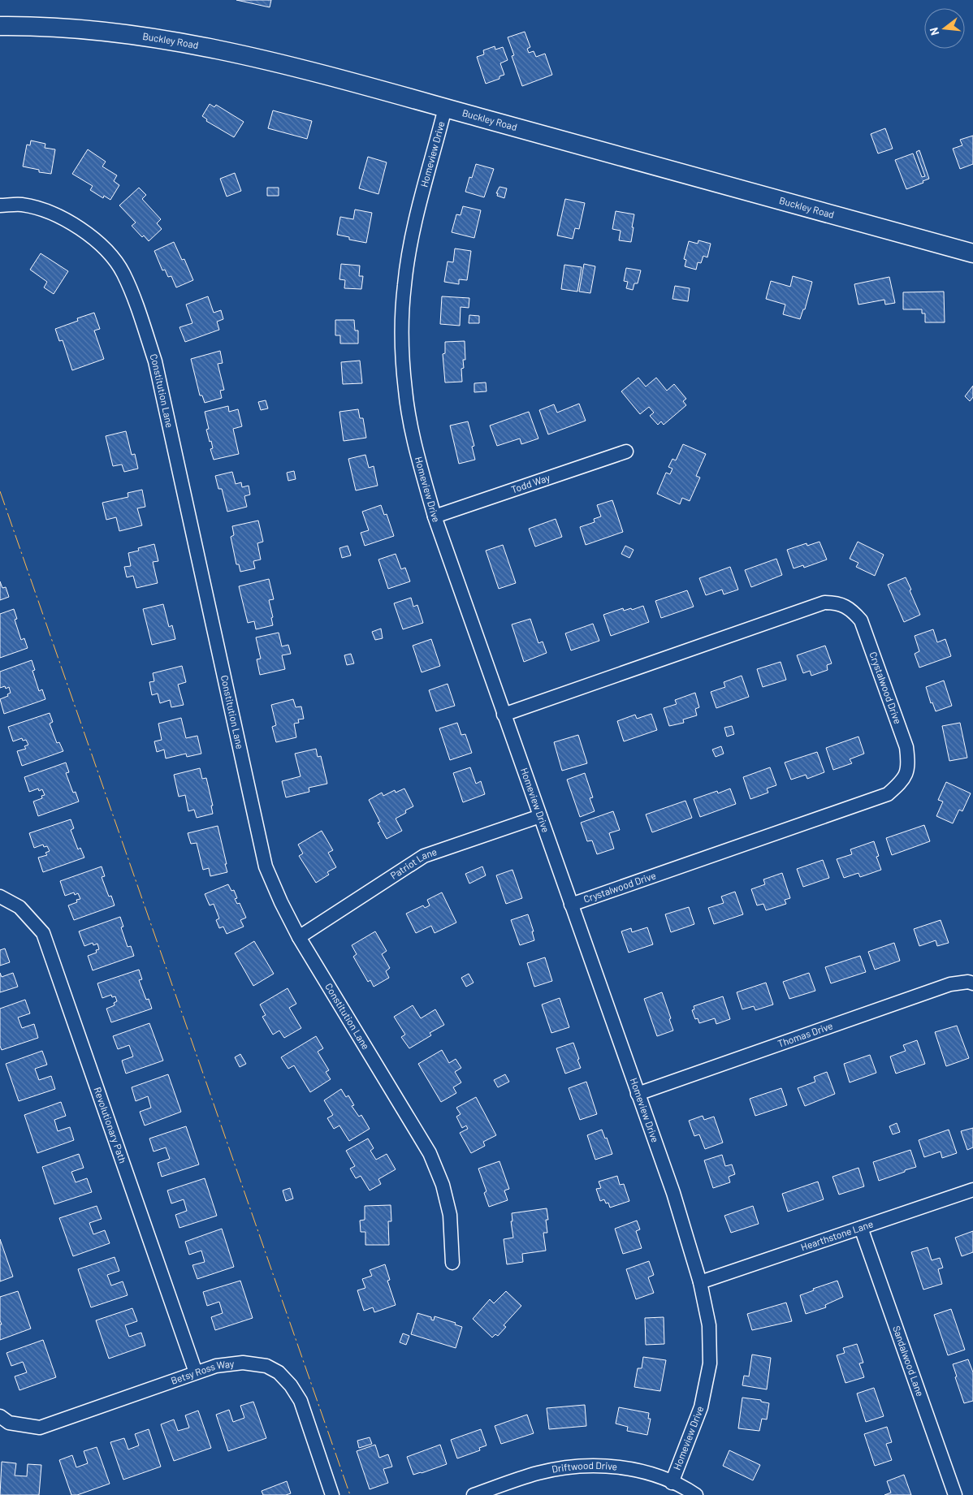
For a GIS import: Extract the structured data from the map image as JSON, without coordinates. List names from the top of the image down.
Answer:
{
  "streets": {
    "street": [
      "Buckley Road",
      "Homeview Drive",
      "Constitution Lane",
      "Todd Way",
      "Crystalwood Drive",
      "Patriot Lane",
      "Thomas Drive",
      "Revolutionary Path",
      "Hearthstone Lane",
      "Sandalwood Lane",
      "Betsy Ross Way",
      "Driftwood Drive"
    ]
  },
  "crossings": [
    ["Buckley Road", "Homeview Drive"],
    ["Homeview Drive", "Todd Way"],
    ["Homeview Drive", "Crystalwood Drive"],
    ["Homeview Drive", "Patriot Lane"],
    ["Homeview Drive", "Thomas Drive"],
    ["Homeview Drive", "Hearthstone Lane"],
    ["Homeview Drive", "Driftwood Drive"],
    ["Constitution Lane", "Patriot Lane"],
    ["Revolutionary Path", "Betsy Ross Way"],
    ["Hearthstone Lane", "Sandalwood Lane"]
  ],
  "north": "left"
}
